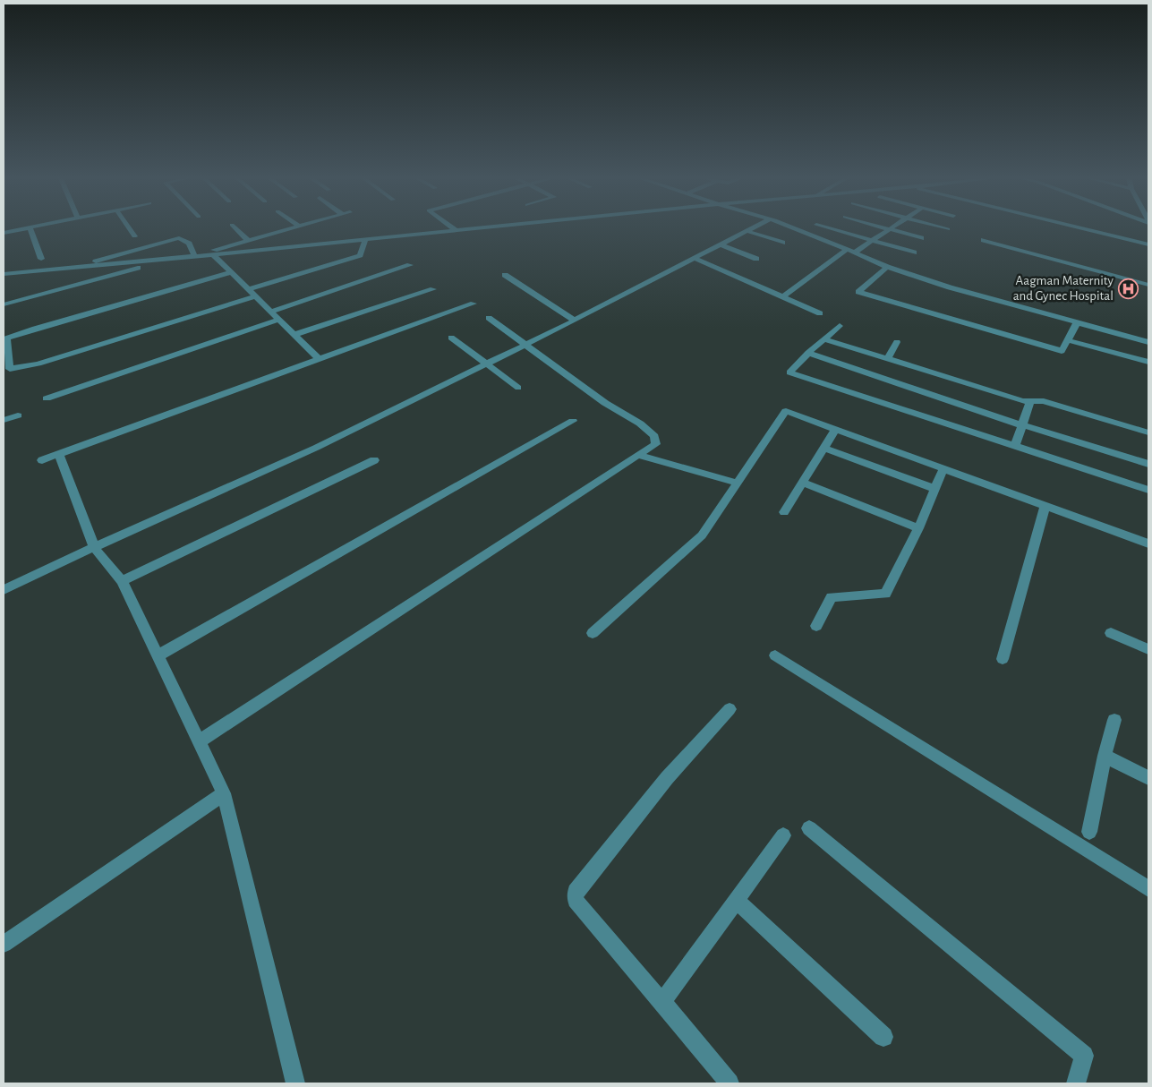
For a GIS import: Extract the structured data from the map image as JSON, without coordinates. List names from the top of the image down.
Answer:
{
  "places": {
    "hospital": ["Aagman Maternity and Gynec Hospital"]
  }
}
